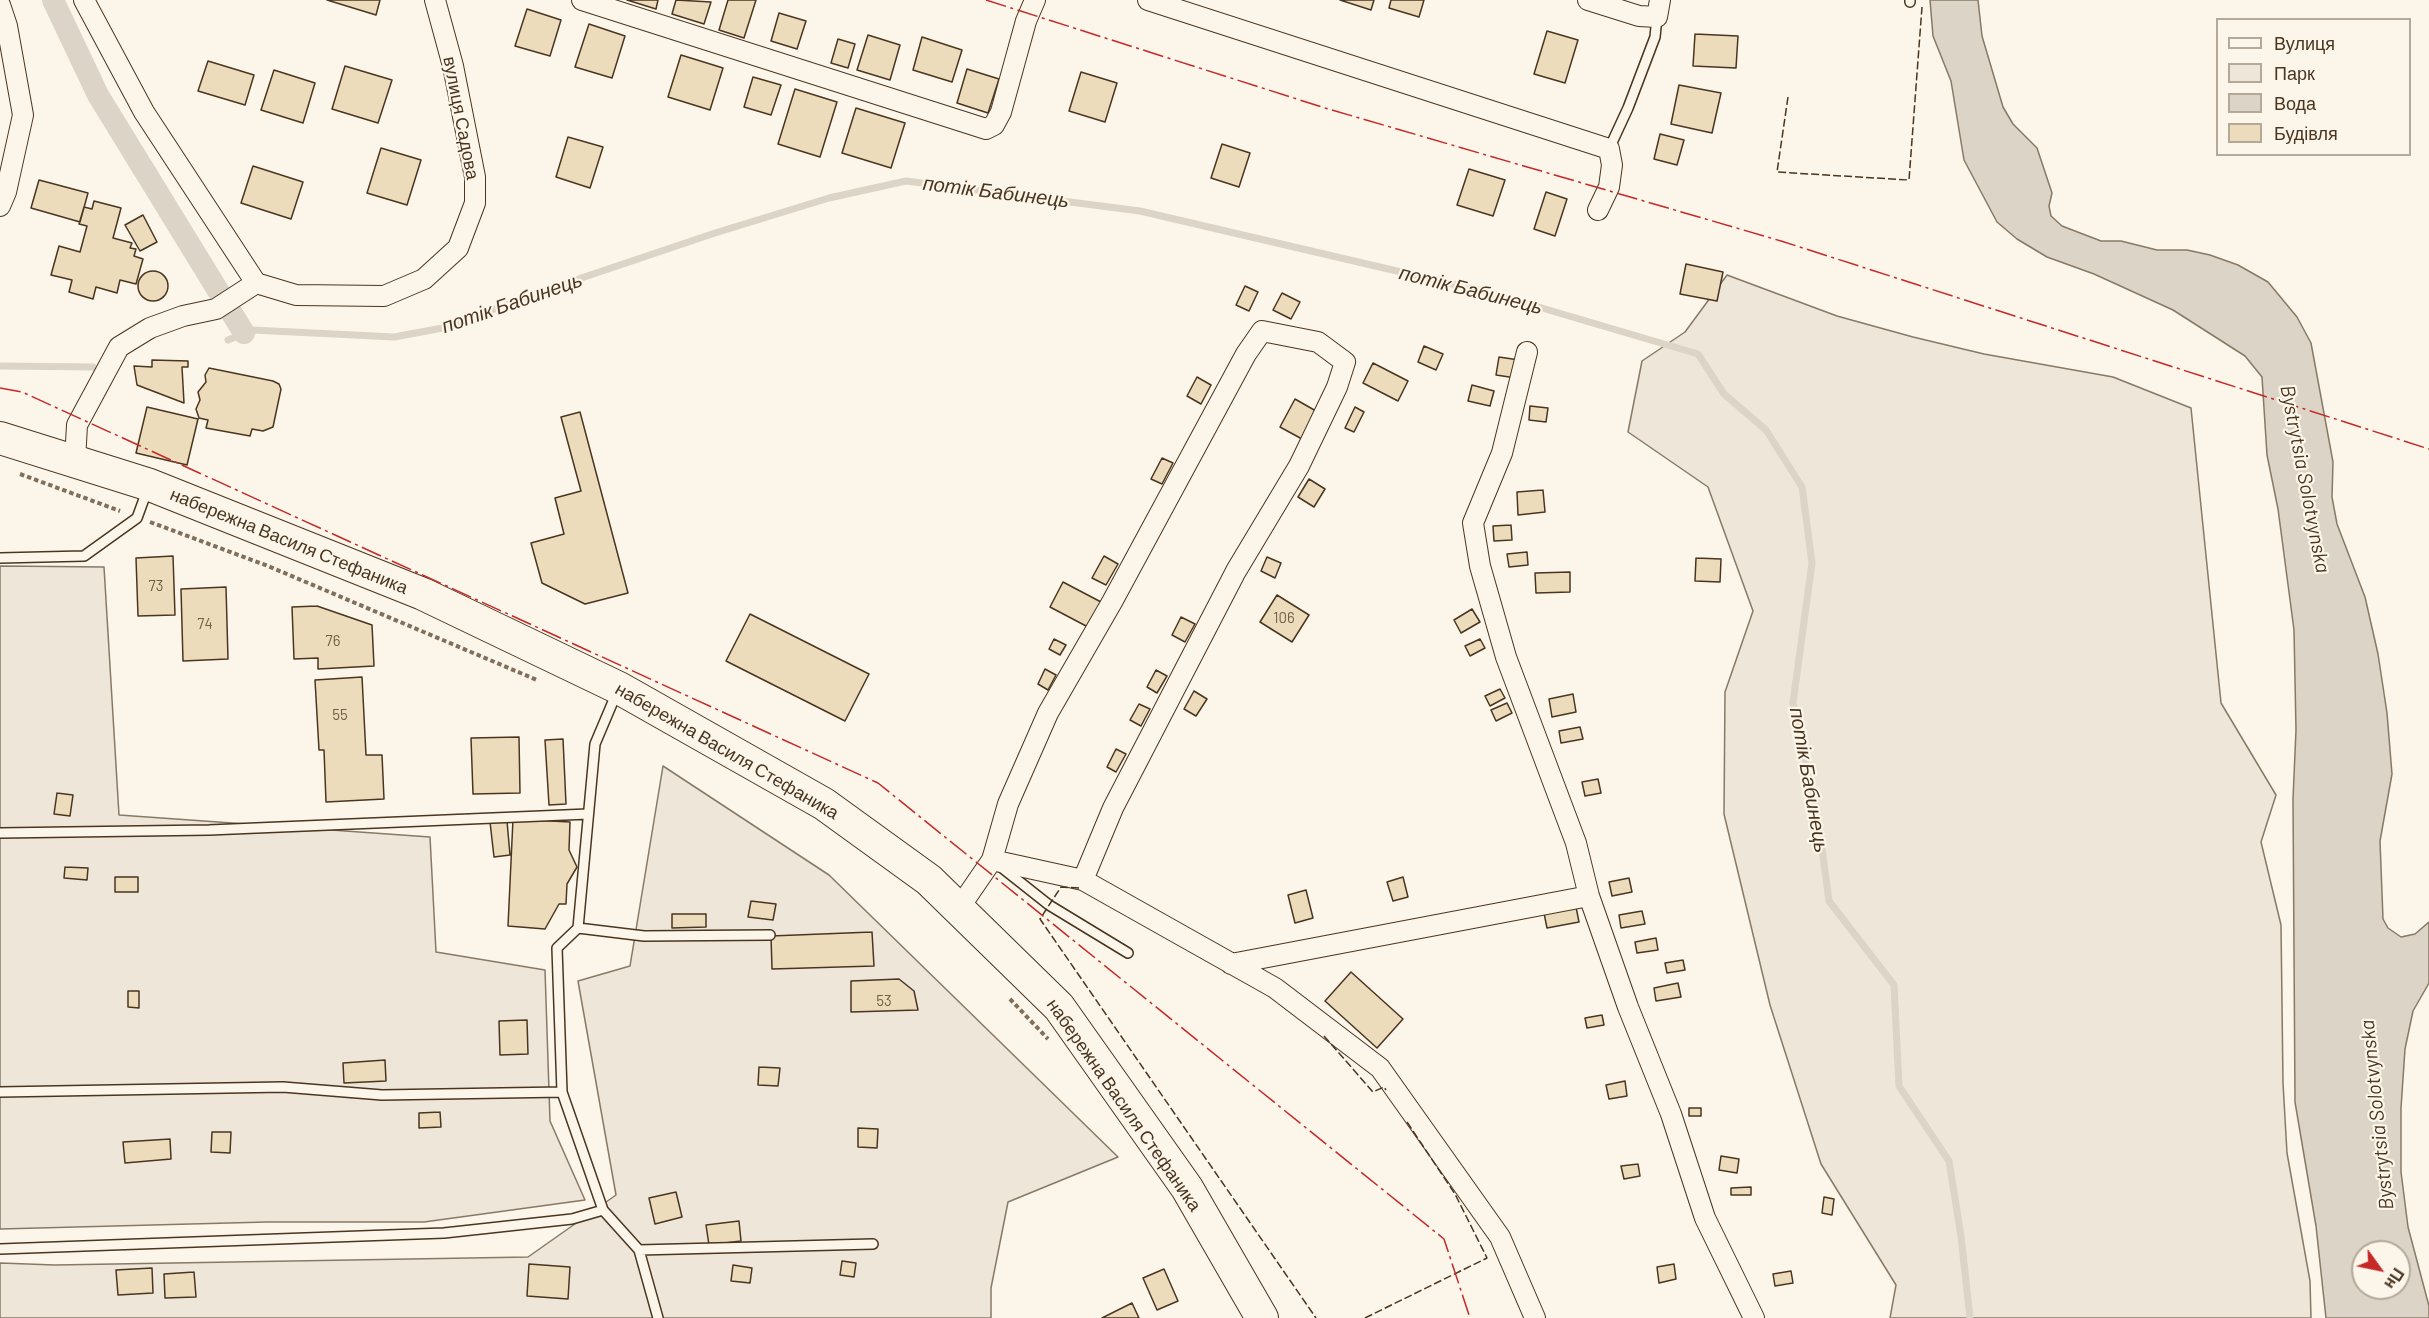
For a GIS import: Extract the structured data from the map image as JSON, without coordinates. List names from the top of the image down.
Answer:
{
  "streets": {
    "main road": ["набережна Василя Стефаника"],
    "street": ["вулиця Садова"]
  },
  "water": ["потік Бабинець", "Bystrytsia Solotvynska"],
  "house_numbers": [
    "73",
    "106",
    "74",
    "76",
    "55",
    "53"
  ],
  "legend": [
    "Вулиця",
    "Парк",
    "Вода",
    "Будівля"
  ],
  "north": "bottom right"
}
